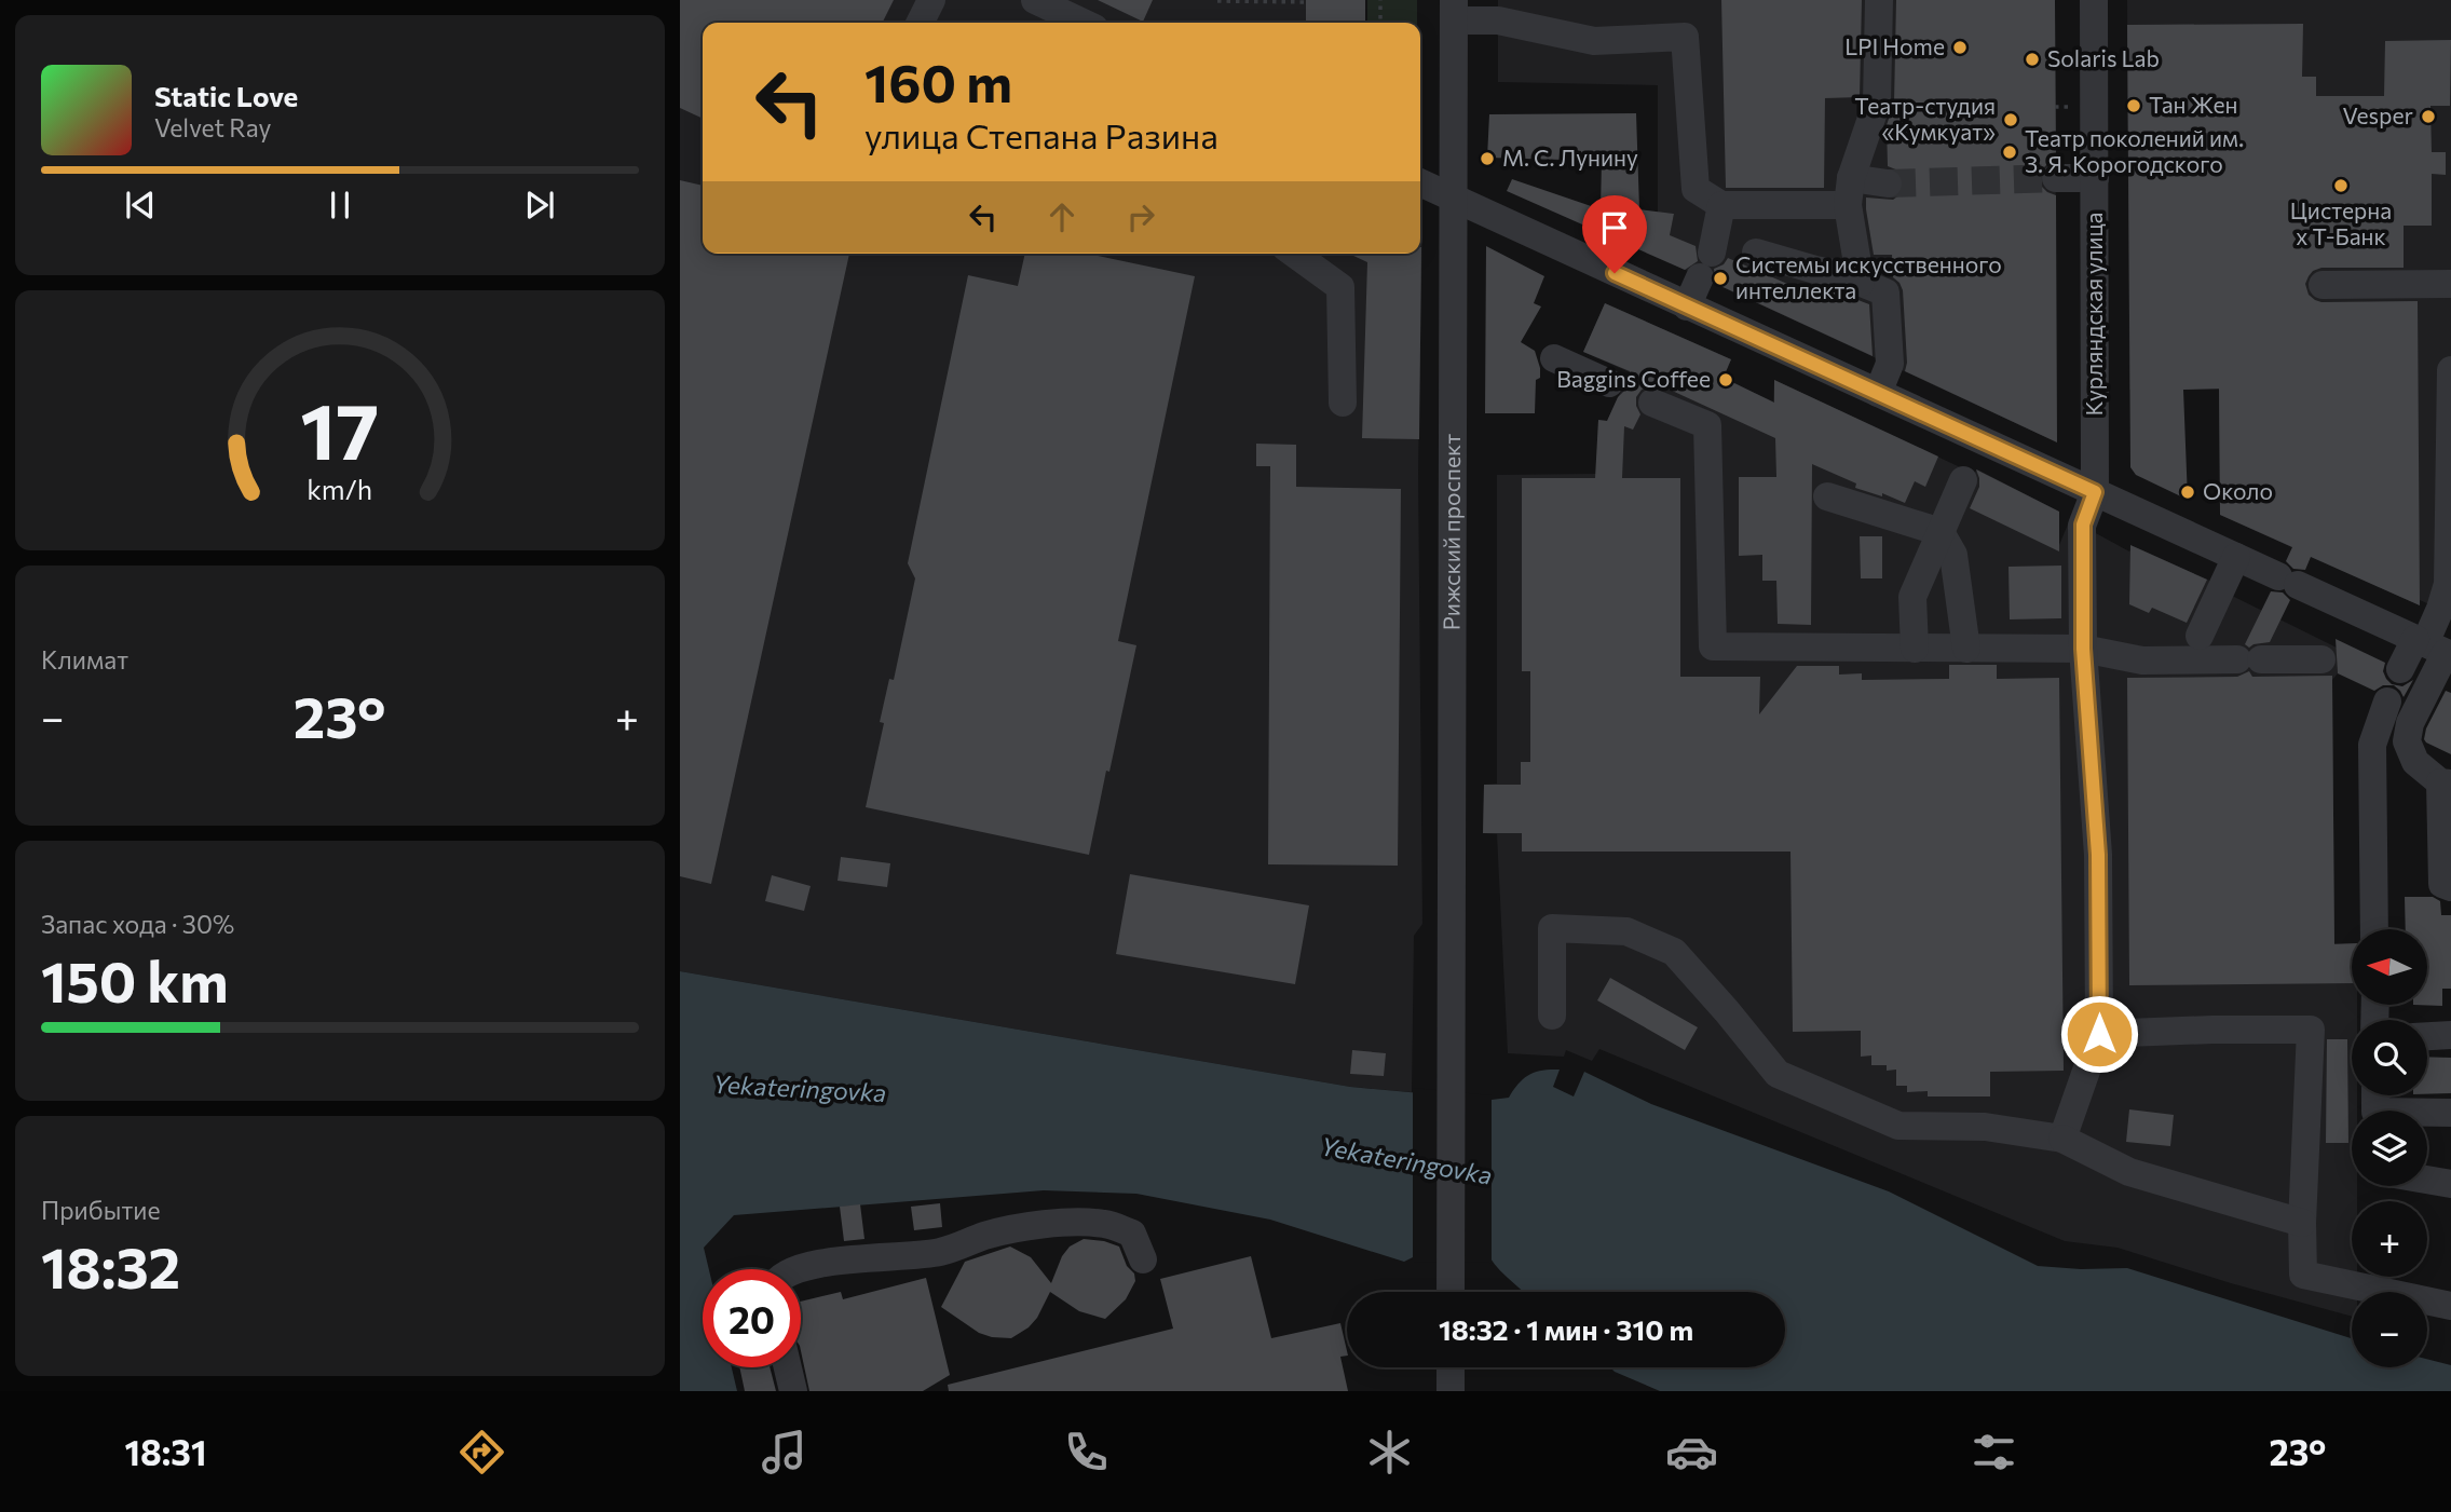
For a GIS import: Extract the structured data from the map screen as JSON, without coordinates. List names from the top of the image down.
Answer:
{
  "streets": {
    "street": ["Курляндская улица", "Рижский проспект"]
  },
  "water": ["Yekateringovka"],
  "places": [
    "LPI Home",
    "Solaris Lab",
    "Тан Жен",
    "Vesper",
    "Театр-студия «Кумкуат»",
    "Театр поколений им. З. Я. Корогодского",
    "М. С. Лунину",
    "Цистерна х Т-Банк",
    "Системы искусственного интеллекта",
    "Baggins Coffee",
    "Около"
  ],
  "north": "left",
  "page": {
    "turn": ["160 m", "улица Степана Разина"],
    "song": ["Static Love", "Velvet Ray"],
    "tile": [
      "Климат",
      ["Запас хода · 30%", "150 km"],
      ["Прибытие", "18:32"]
    ],
    "heat": ["−", "23°", "+"],
    "map_buttons": ["+", "−"],
    "limit": "20",
    "trip": "18:32 · 1 мин · 310 m",
    "tabs": ["18:31", "23°"],
    "gauge": ["17", "km/h"]
  }
}
